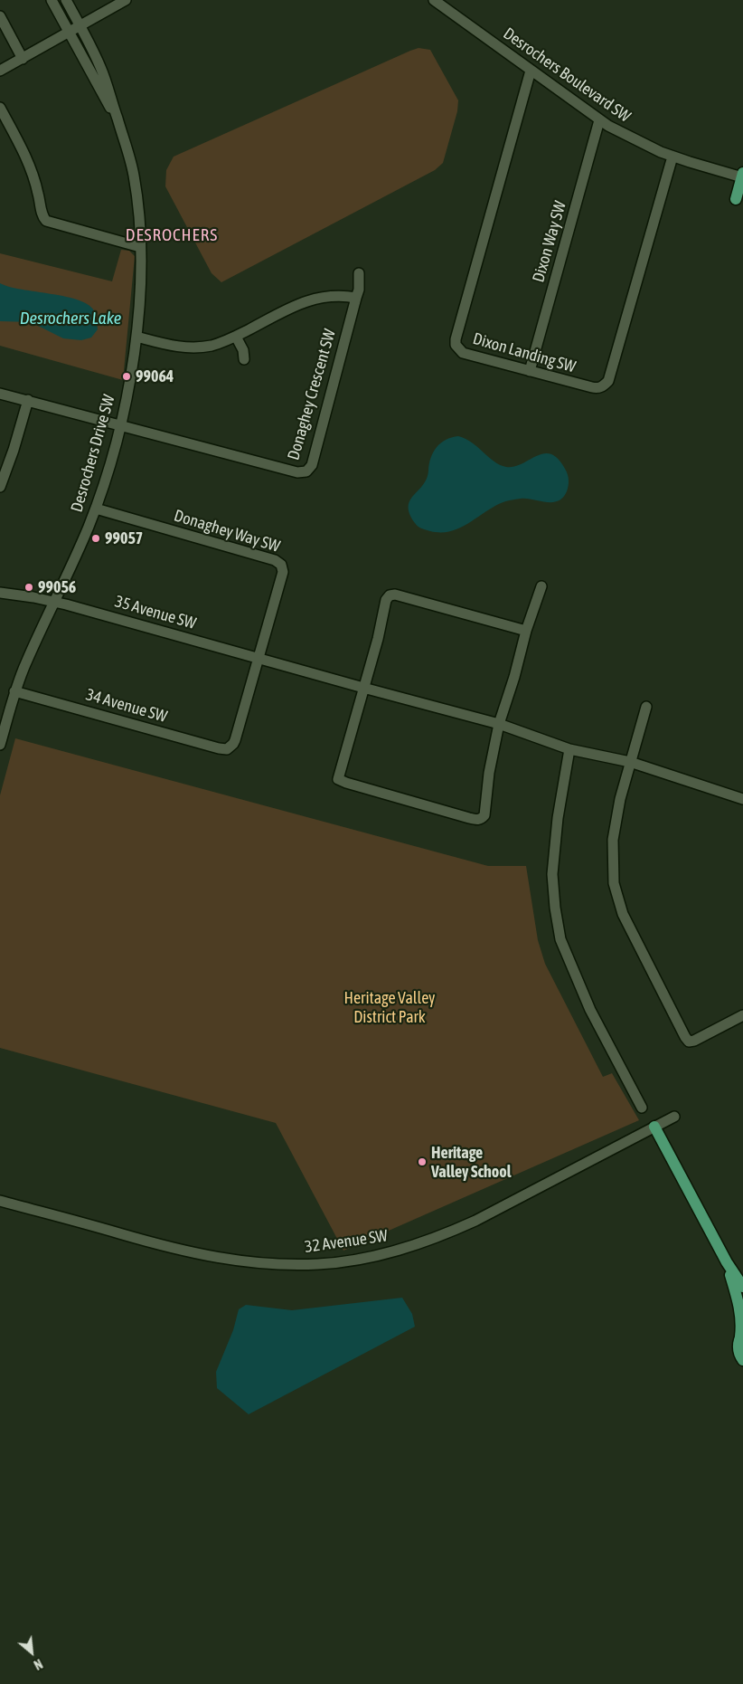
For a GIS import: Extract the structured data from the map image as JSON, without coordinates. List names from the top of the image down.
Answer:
{
  "streets": {
    "street": [
      "Desrochers Boulevard SW",
      "Dixon Way SW",
      "Dixon Landing SW",
      "Donaghey Crescent SW",
      "Desrochers Drive SW",
      "Donaghey Way SW",
      "35 Avenue SW",
      "34 Avenue SW",
      "32 Avenue SW"
    ]
  },
  "crossings": [
    ["Desrochers Boulevard SW", "Dixon Way SW"],
    ["Desrochers Boulevard SW", "Dixon Landing SW"],
    ["Dixon Way SW", "Dixon Landing SW"],
    ["Donaghey Crescent SW", "Desrochers Drive SW"],
    ["Desrochers Drive SW", "Donaghey Way SW"],
    ["Desrochers Drive SW", "35 Avenue SW"],
    ["Desrochers Drive SW", "34 Avenue SW"],
    ["Donaghey Way SW", "35 Avenue SW"],
    ["Donaghey Way SW", "34 Avenue SW"]
  ],
  "districts": ["DESROCHERS"],
  "water": ["Desrochers Lake"],
  "parks": ["Heritage Valley District Park"],
  "places": [
    "99064",
    "99057",
    "99056",
    "Heritage Valley School"
  ],
  "north": "bottom right"
}
